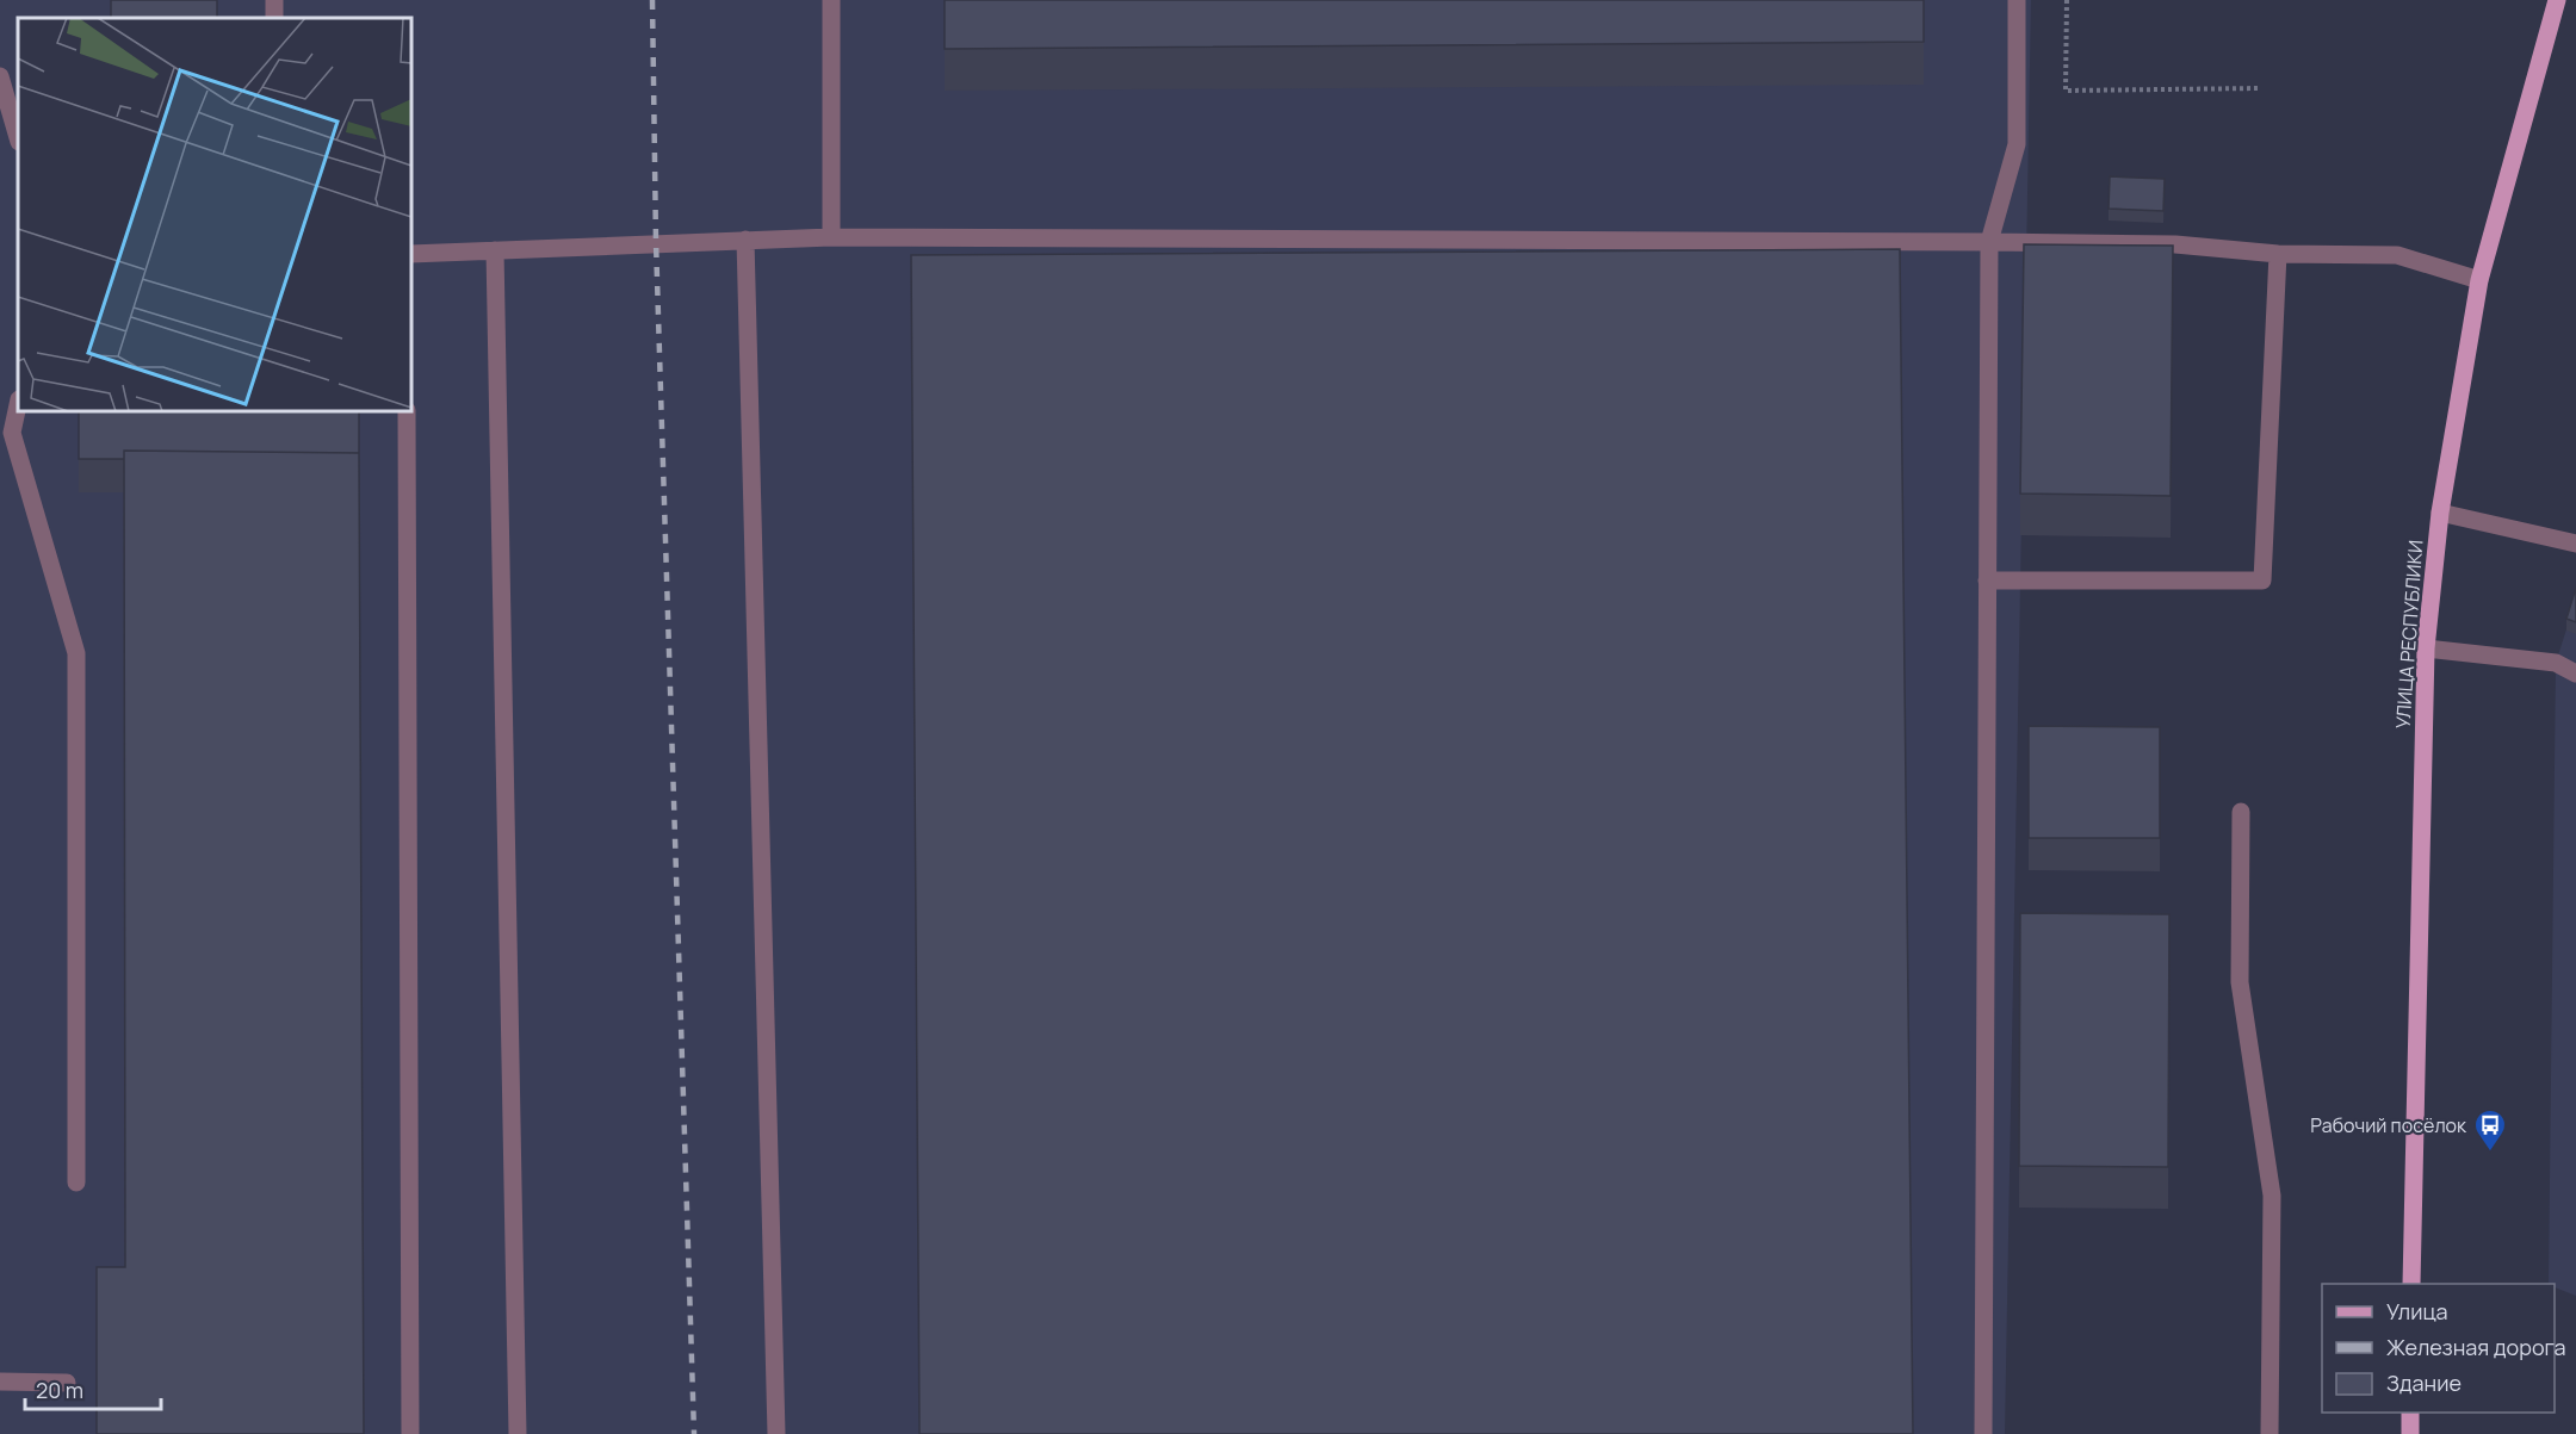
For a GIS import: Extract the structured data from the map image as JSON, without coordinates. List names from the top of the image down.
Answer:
{
  "streets": {
    "main road": ["УЛИЦА РЕСПУБЛИКИ"]
  },
  "places": {
    "bus stop": ["Рабочий посёлок"]
  },
  "legend": ["Улица", "Железная дорога", "Здание"],
  "scale_bar": "20 m"
}
